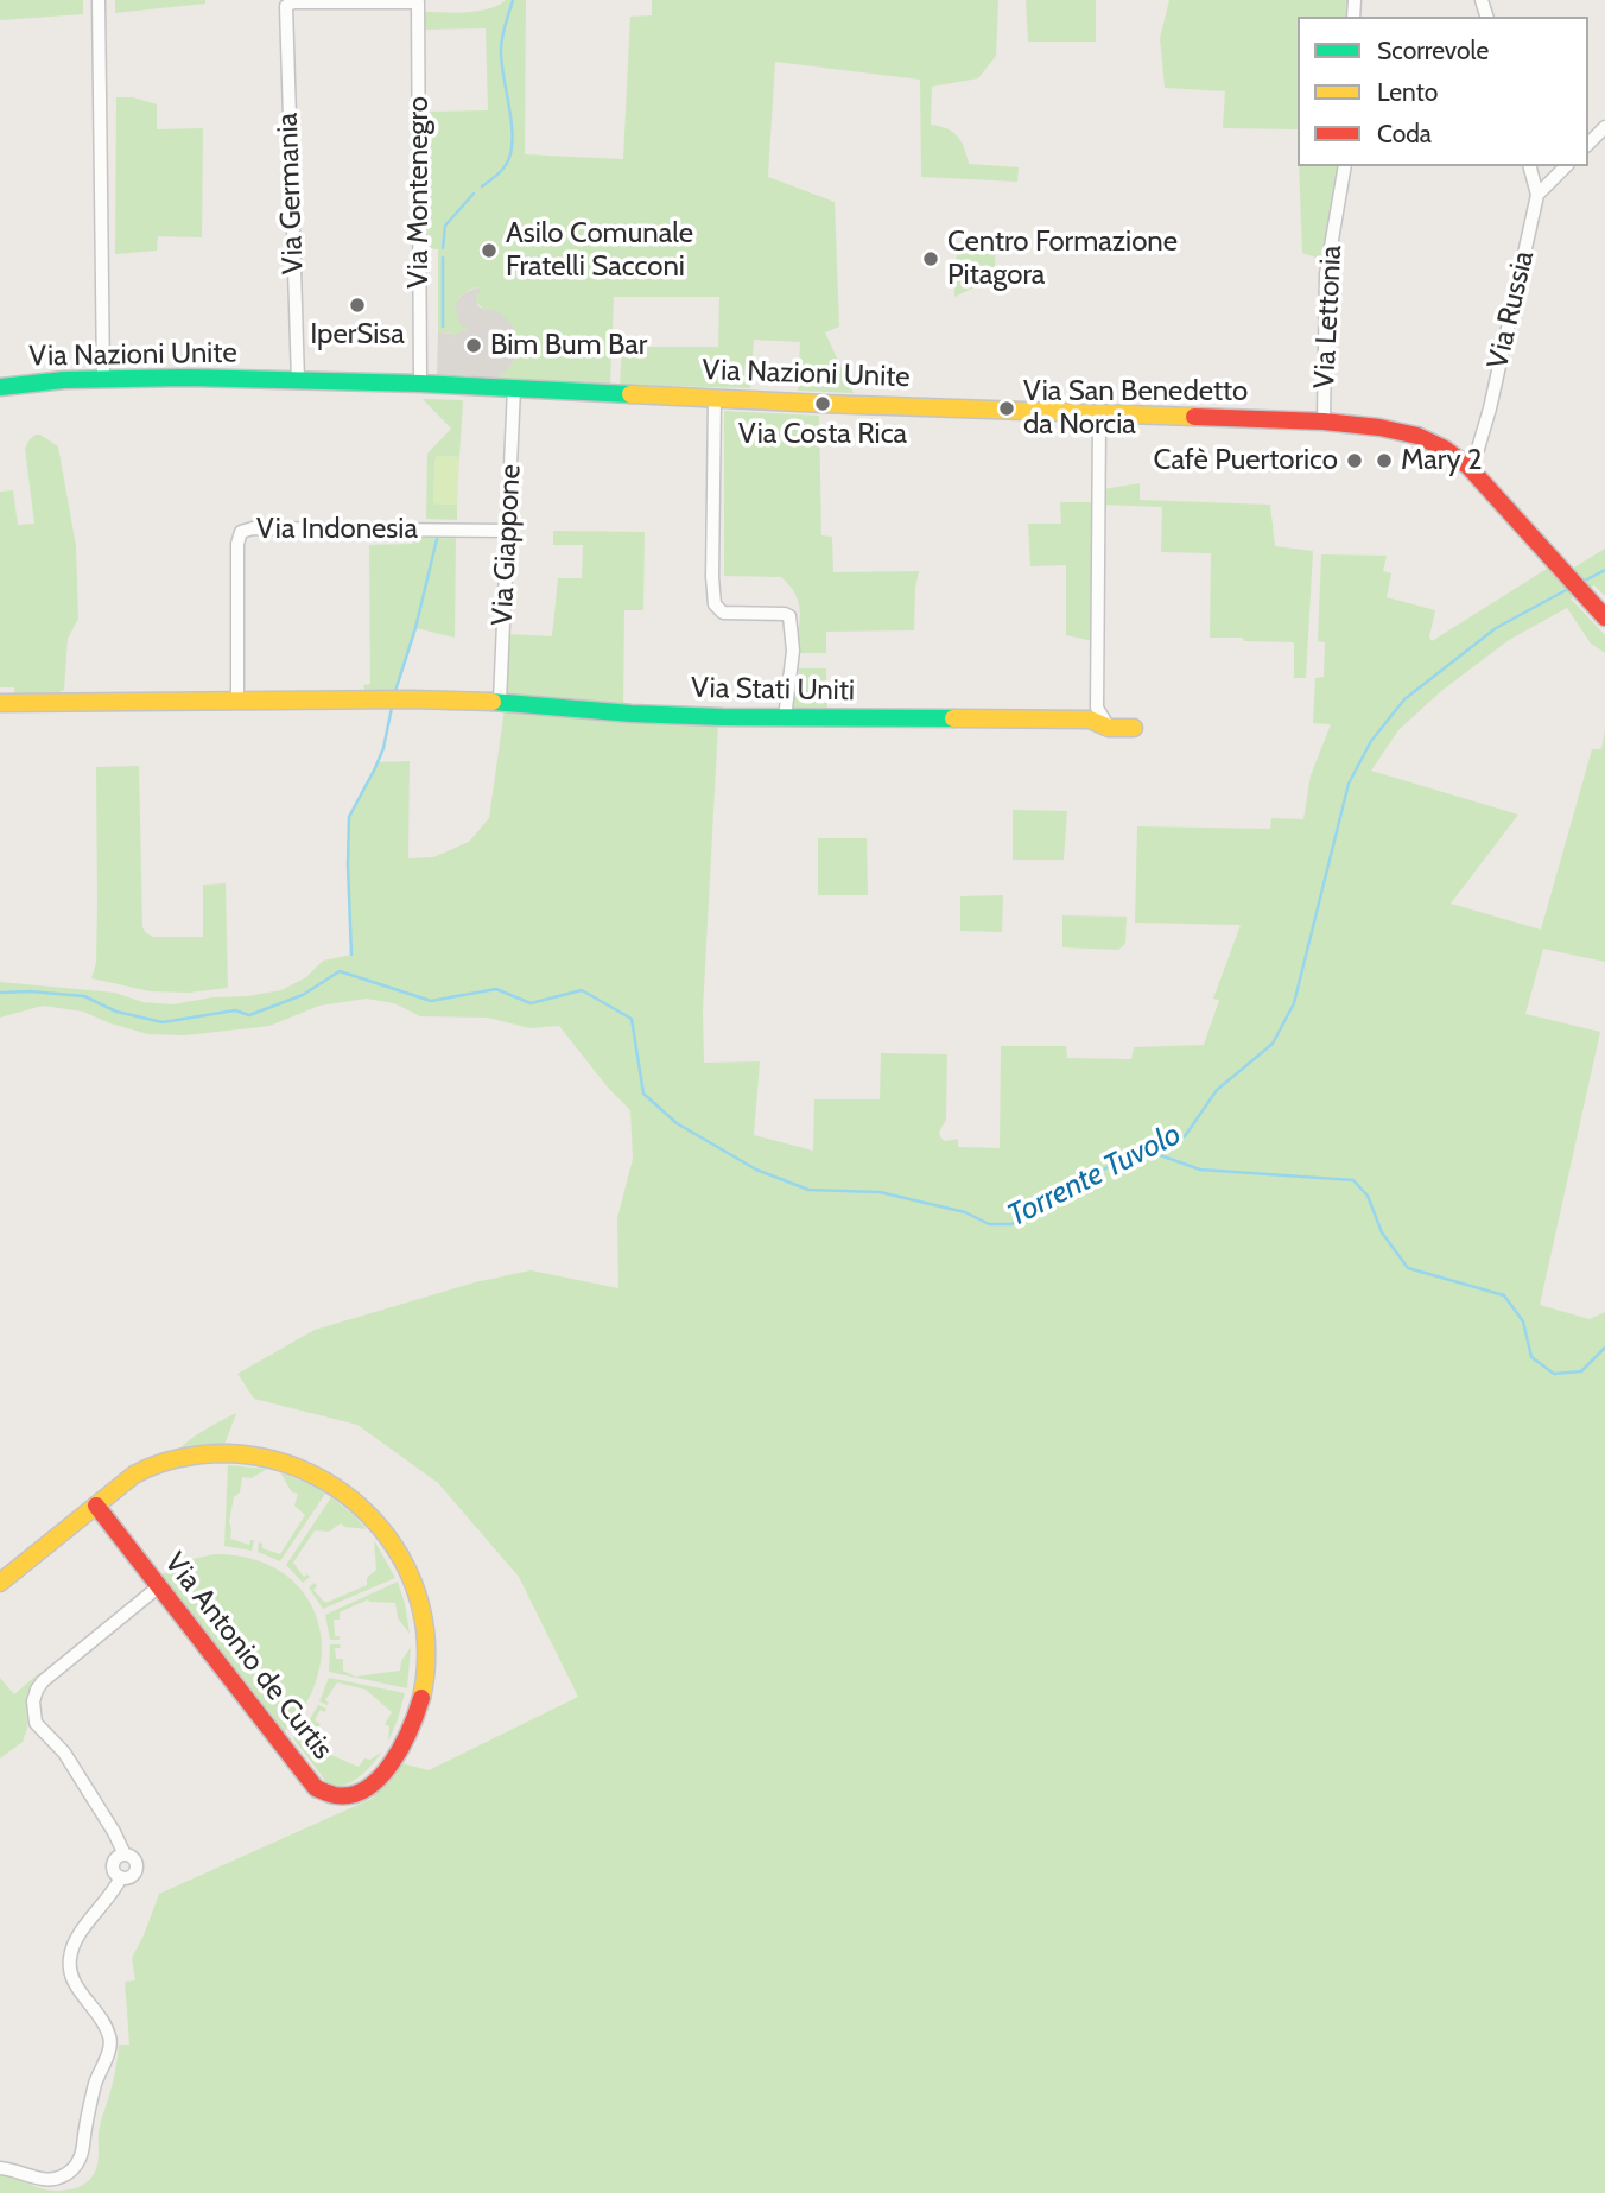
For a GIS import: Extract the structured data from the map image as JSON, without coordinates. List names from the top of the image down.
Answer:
{
  "streets": {
    "street": [
      "Via Montenegro",
      "Via Germania",
      "Via Russia",
      "Via Lettonia",
      "Via Nazioni Unite",
      "Via Indonesia",
      "Via Giappone",
      "Via Stati Uniti",
      "Via Antonio de Curtis"
    ]
  },
  "crossings": [
    ["Via Montenegro", "Via Germania"],
    ["Via Montenegro", "Via Nazioni Unite"],
    ["Via Germania", "Via Nazioni Unite"],
    ["Via Russia", "Via Nazioni Unite"],
    ["Via Lettonia", "Via Nazioni Unite"],
    ["Via Nazioni Unite", "Via Giappone"],
    ["Via Indonesia", "Via Giappone"],
    ["Via Indonesia", "Via Stati Uniti"],
    ["Via Giappone", "Via Stati Uniti"]
  ],
  "water": ["Torrente Tuvolo"],
  "places": [
    "Asilo Comunale Fratelli Sacconi",
    "Centro Formazione Pitagora",
    "IperSisa",
    "Bim Bum Bar",
    "Via Costa Rica",
    "Via San Benedetto da Norcia",
    "Cafè Puertorico",
    "Mary 2"
  ],
  "legend": ["Scorrevole", "Lento", "Coda"]
}
